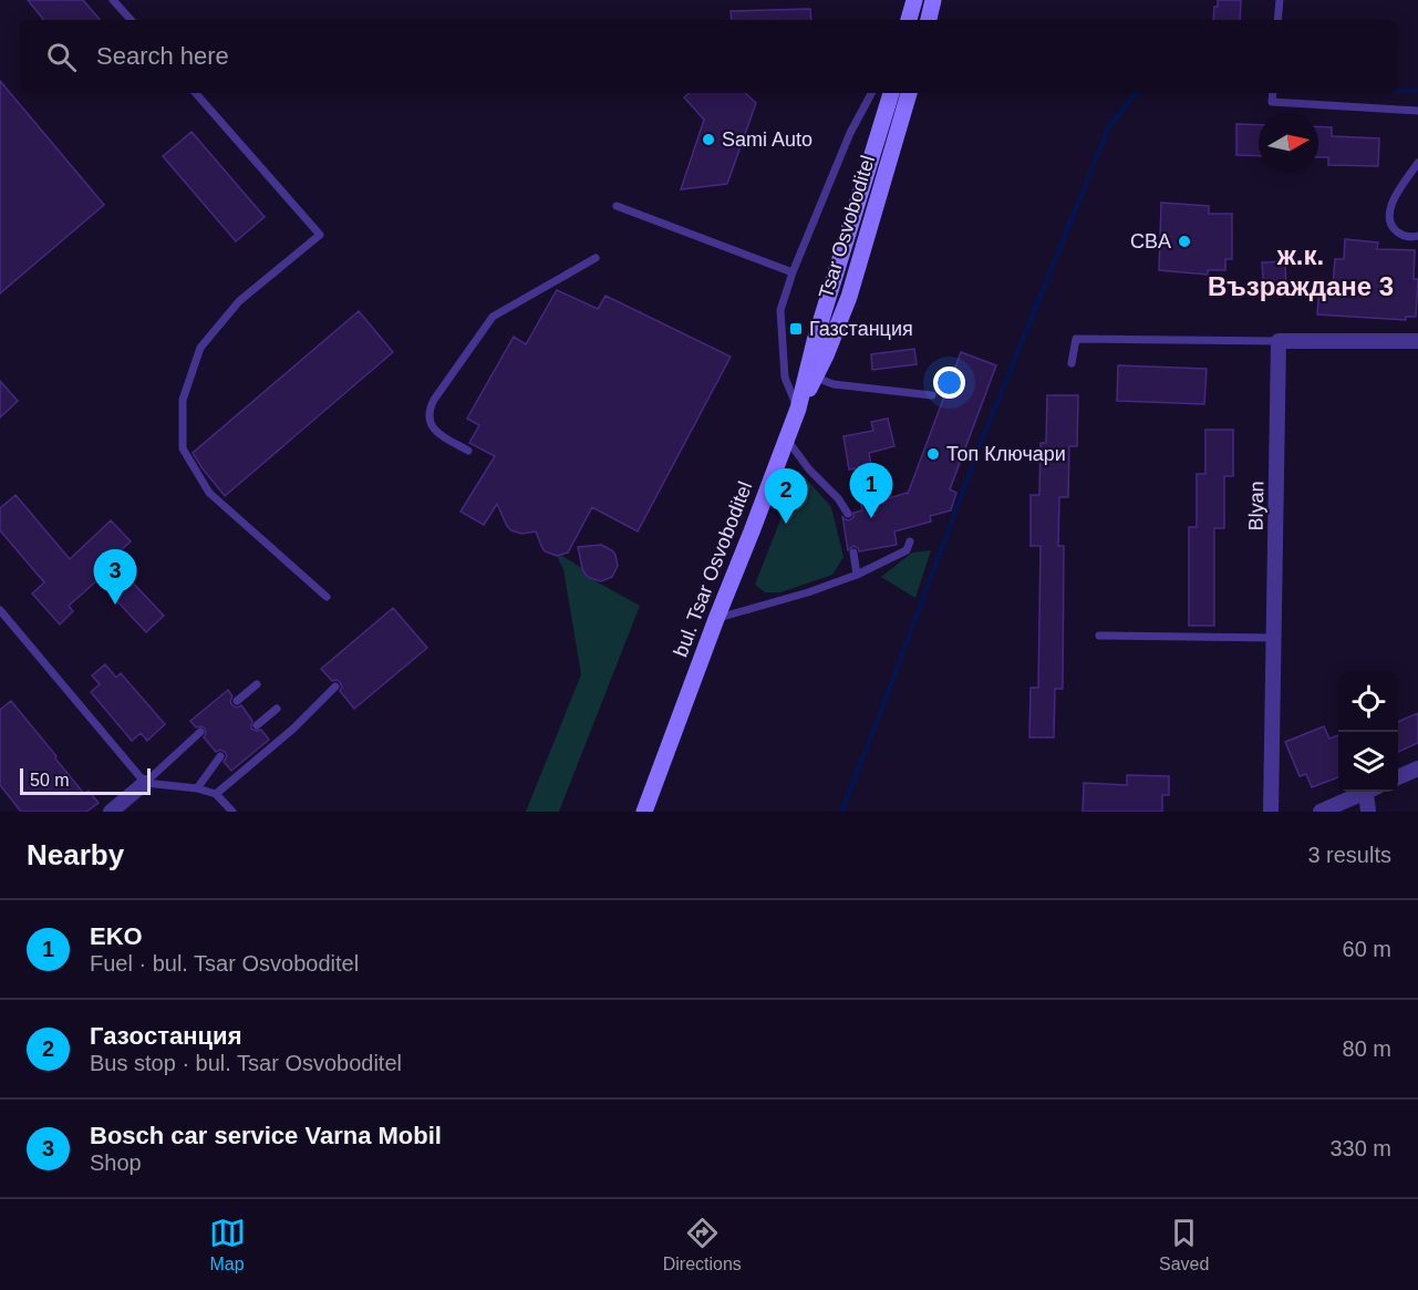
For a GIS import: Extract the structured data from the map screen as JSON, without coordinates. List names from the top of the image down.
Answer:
{
  "streets": {
    "main road": ["Tsar Osvoboditel", "bul. Tsar Osvoboditel"],
    "street": ["Blyan"]
  },
  "crossings": [
    ["Tsar Osvoboditel", "bul. Tsar Osvoboditel"]
  ],
  "districts": ["ж.к. Възраждане 3"],
  "places": {
    "other": ["Sami Auto", "CBA", "Топ Ключари"],
    "transit": ["Газстанция"]
  },
  "scale_bar": "50 m",
  "north": "right",
  "page": {
    "search": "Search here",
    "pins": ["1", "2", "3"],
    "scale": "50 m",
    "heading": ["Nearby", "3 results"],
    "list": [
      {
        "mark": "1",
        "name": "EKO",
        "note": "Fuel · bul. Tsar Osvoboditel",
        "value": "60 m"
      },
      {
        "mark": "2",
        "name": "Газoстанция",
        "note": "Bus stop · bul. Tsar Osvoboditel",
        "value": "80 m"
      },
      {
        "mark": "3",
        "name": "Bosch car service Varna Mobil",
        "note": "Shop",
        "value": "330 m"
      }
    ],
    "nav": ["Map", "Directions", "Saved"]
  }
}
